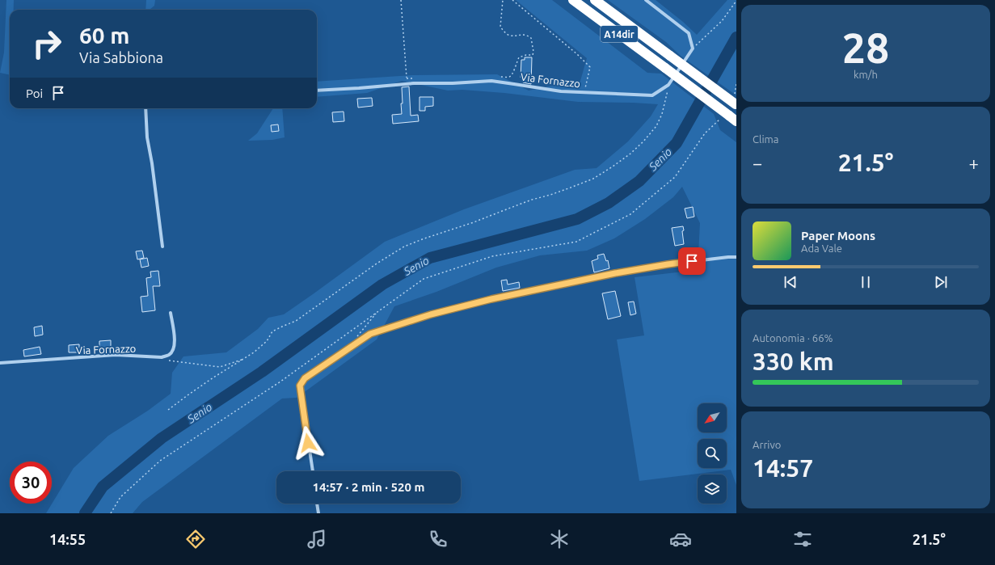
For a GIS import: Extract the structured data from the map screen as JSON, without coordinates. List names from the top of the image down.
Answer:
{
  "streets": {
    "highway": ["A14dir"],
    "street": ["Via Fornazzo"]
  },
  "water": ["Senio"],
  "north": "bottom left",
  "page": {
    "tile": [
      ["28", "km/h"],
      "Clima",
      ["Autonomia · 66%", "330 km"],
      ["Arrivo", "14:57"]
    ],
    "turn": ["60 m", "Via Sabbiona"],
    "then": "Poi",
    "heat": ["−", "21.5°", "+"],
    "song": ["Paper Moons", "Ada Vale"],
    "limit": "30",
    "trip": "14:57 · 2 min · 520 m",
    "tabs": ["14:55", "21.5°"]
  }
}
